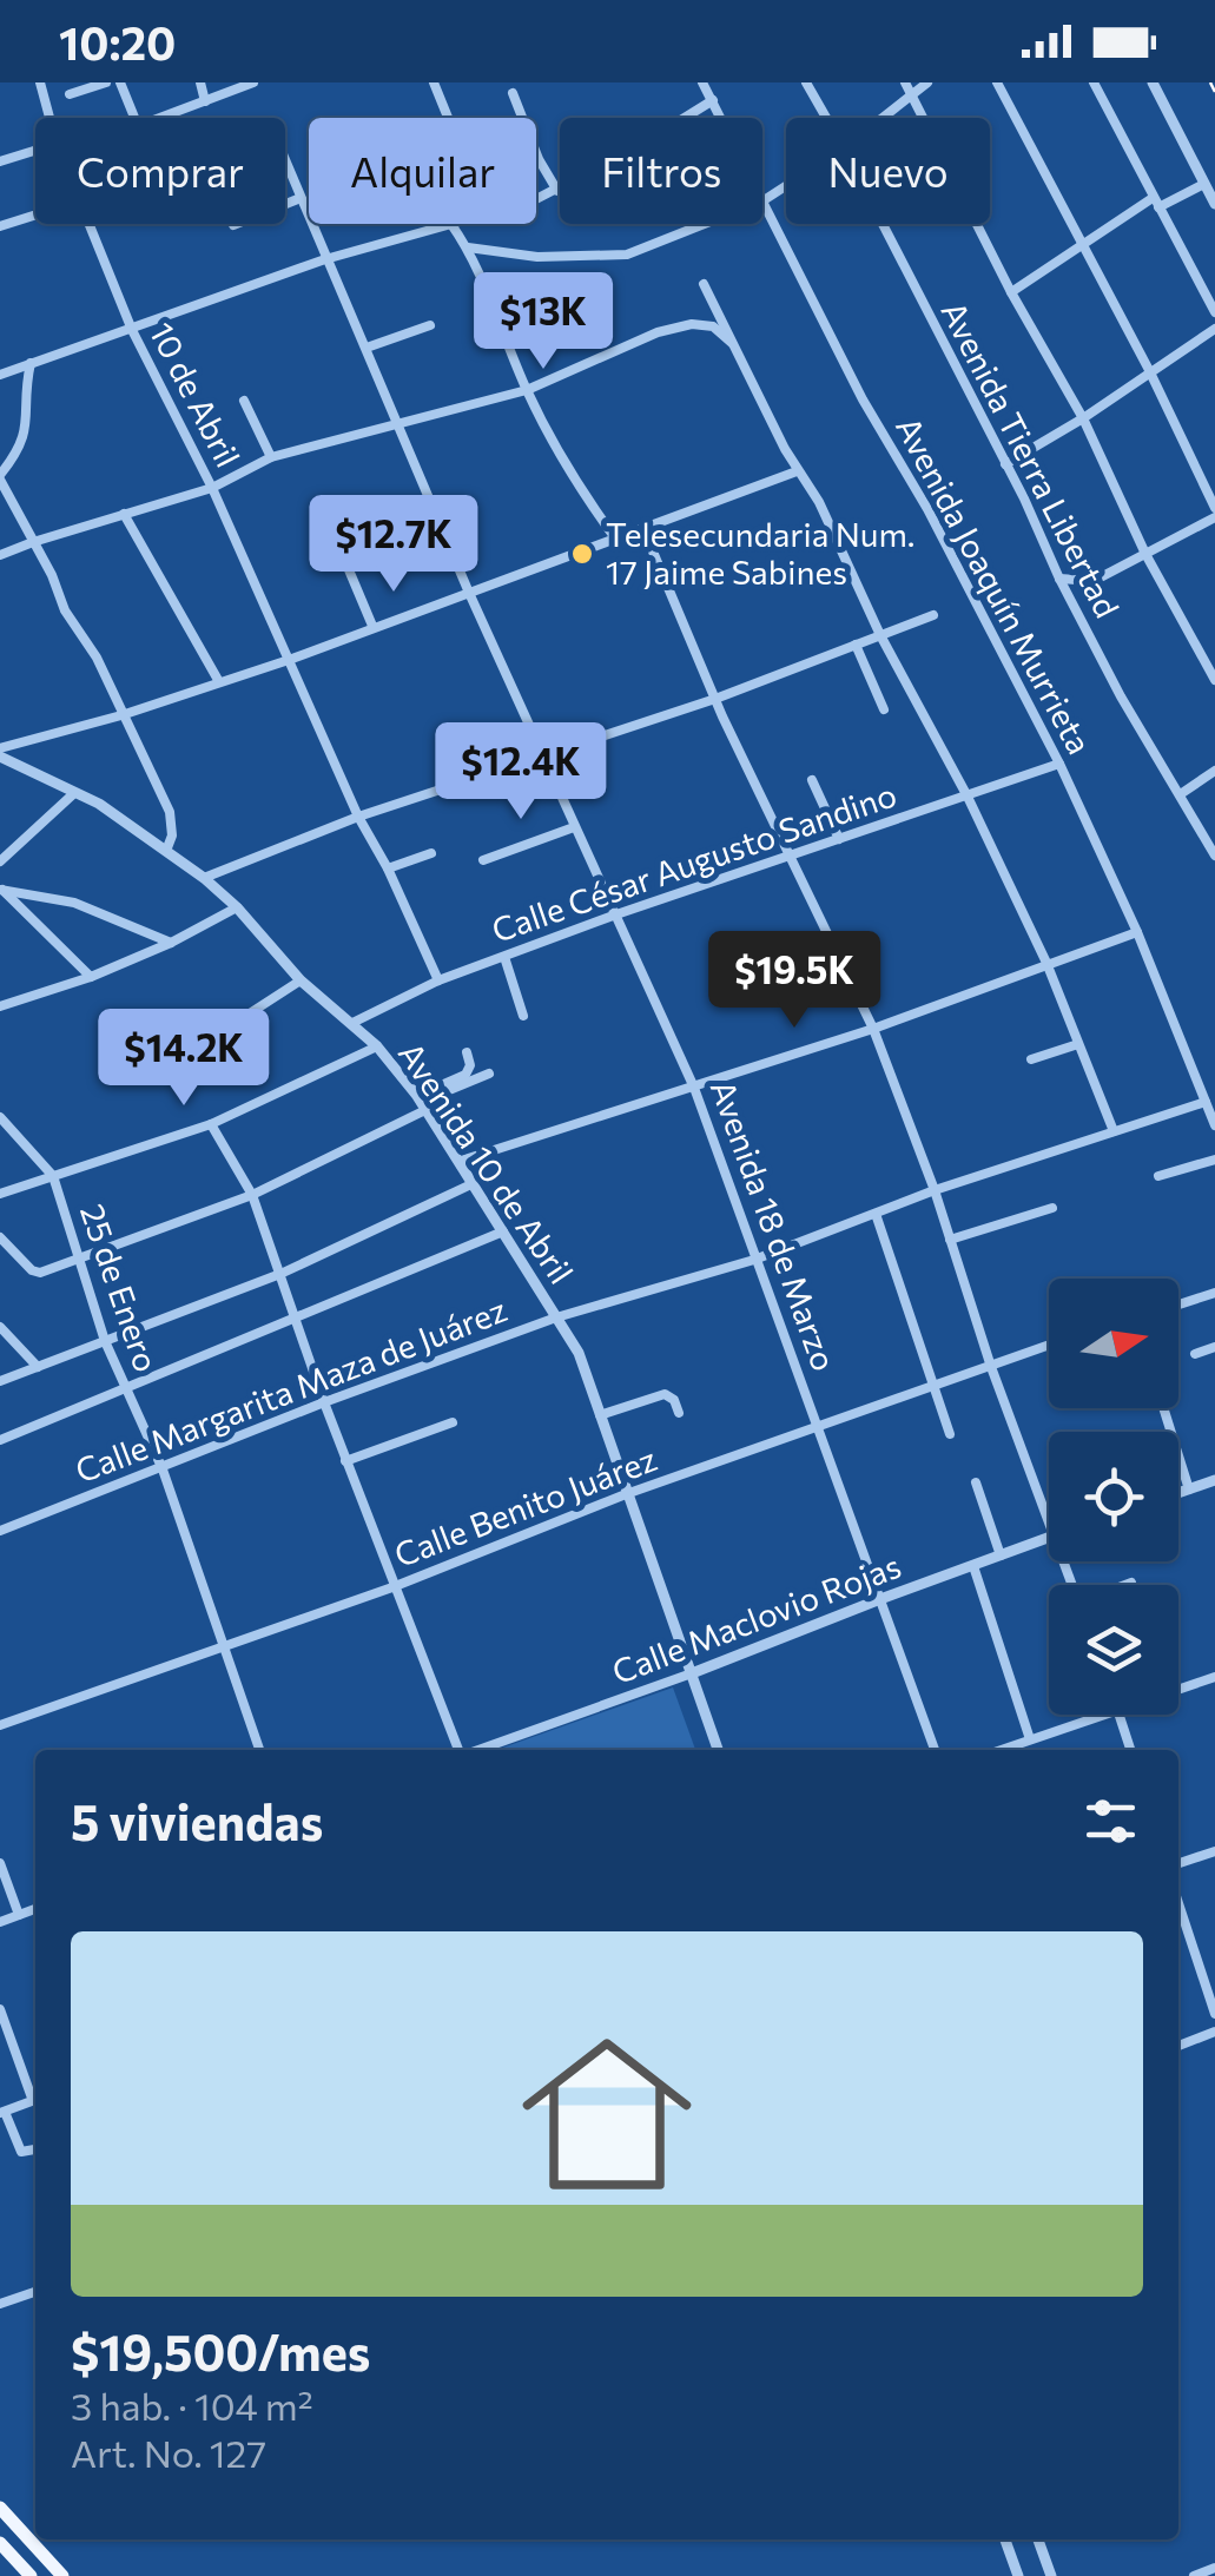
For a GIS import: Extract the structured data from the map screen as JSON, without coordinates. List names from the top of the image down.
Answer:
{
  "streets": {
    "street": [
      "10 de Abril",
      "Avenida Tierra Libertad",
      "Avenida Joaquín Murrieta",
      "Calle César Augusto Sandino",
      "Avenida 10 de Abril",
      "Avenida 18 de Marzo",
      "25 de Enero",
      "Calle Margarita Maza de Juárez",
      "Calle Benito Juárez",
      "Calle Maclovio Rojas"
    ]
  },
  "crossings": [
    ["10 de Abril", "Calle César Augusto Sandino"],
    ["Avenida Joaquín Murrieta", "Calle César Augusto Sandino"],
    ["Avenida Joaquín Murrieta", "Calle Margarita Maza de Juárez"],
    ["Calle César Augusto Sandino", "Avenida 10 de Abril"],
    ["Calle César Augusto Sandino", "Avenida 18 de Marzo"],
    ["Avenida 10 de Abril", "Calle Margarita Maza de Juárez"],
    ["Avenida 10 de Abril", "Calle Benito Juárez"],
    ["Avenida 10 de Abril", "Calle Maclovio Rojas"],
    ["Avenida 18 de Marzo", "Calle Margarita Maza de Juárez"],
    ["Avenida 18 de Marzo", "Calle Benito Juárez"],
    ["Avenida 18 de Marzo", "Calle Maclovio Rojas"],
    ["25 de Enero", "Calle Margarita Maza de Juárez"],
    ["25 de Enero", "Calle Benito Juárez"]
  ],
  "places": ["Telesecundaria Num. 17 Jaime Sabines"],
  "north": "right",
  "page": {
    "status": "10:20",
    "chip": [
      "Comprar",
      "Alquilar",
      "Filtros",
      "Nuevo"
    ],
    "price": [
      "$13K",
      "$12.7K",
      "$12.4K",
      "$19.5K",
      "$14.2K"
    ],
    "heading": "5 viviendas",
    "list": [
      {
        "name": "$19,500/mes",
        "note": "3 hab. · 104 m² · Art. No. 127"
      }
    ]
  }
}
